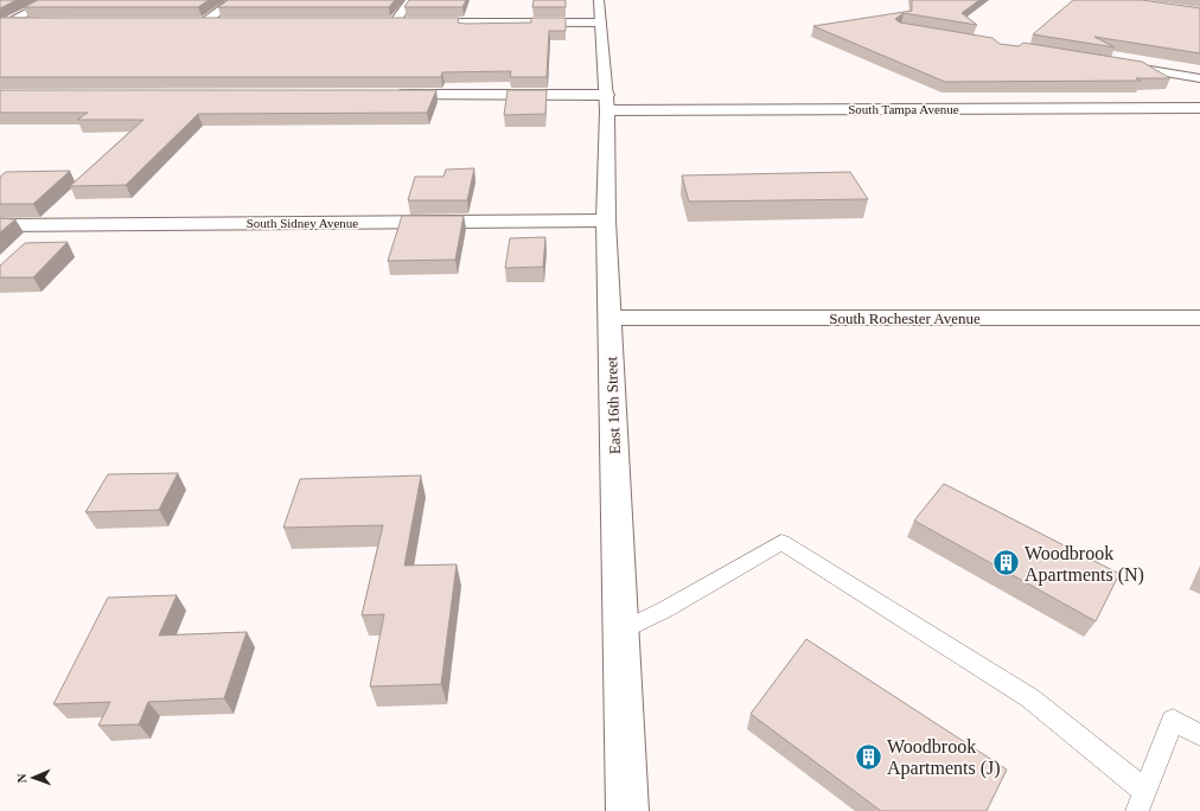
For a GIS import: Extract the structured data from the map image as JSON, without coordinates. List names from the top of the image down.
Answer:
{
  "streets": {
    "street": [
      "South Tampa Avenue",
      "South Sidney Avenue",
      "South Rochester Avenue",
      "East 16th Street"
    ]
  },
  "crossings": [
    ["South Tampa Avenue", "East 16th Street"],
    ["South Sidney Avenue", "East 16th Street"],
    ["South Rochester Avenue", "East 16th Street"]
  ],
  "places": {
    "building": ["Woodbrook Apartments (N)", "Woodbrook Apartments (J)"]
  },
  "north": "left"
}
